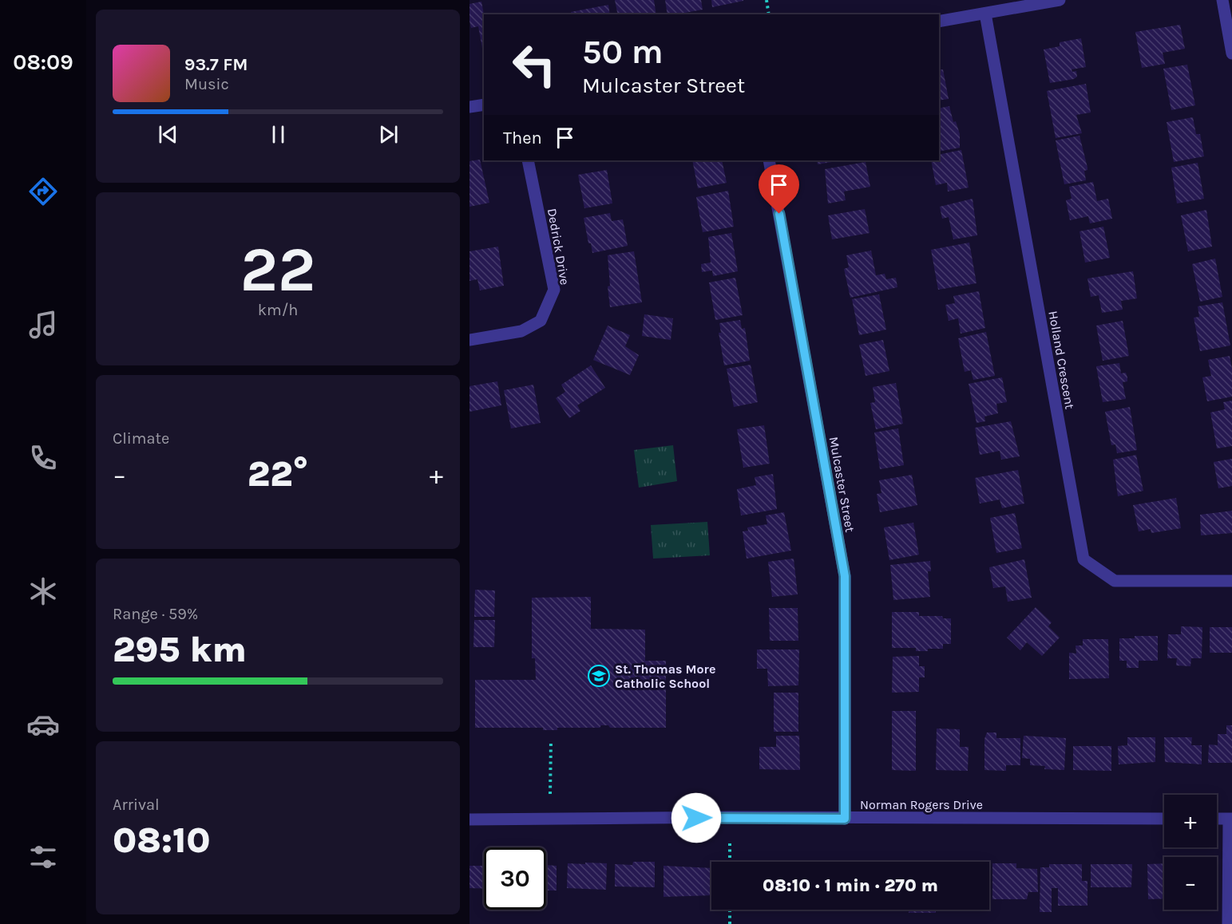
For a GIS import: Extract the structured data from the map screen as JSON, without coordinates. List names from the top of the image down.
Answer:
{
  "streets": {
    "street": [
      "Dedrick Drive",
      "Holland Crescent",
      "Mulcaster Street",
      "Norman Rogers Drive"
    ]
  },
  "crossings": [
    ["Mulcaster Street", "Norman Rogers Drive"]
  ],
  "places": {
    "school or university": ["St. Thomas More Catholic School"]
  },
  "page": {
    "tabs": "08:09",
    "turn": ["50 m", "Mulcaster Street"],
    "song": ["93.7 FM", "Music"],
    "then": "Then",
    "tile": [
      ["22", "km/h"],
      "Climate",
      ["Range · 59%", "295 km"],
      ["Arrival", "08:10"]
    ],
    "heat": ["−", "22°", "+"],
    "map_buttons": ["+", "−"],
    "limit": "30",
    "trip": "08:10 · 1 min · 270 m"
  }
}
